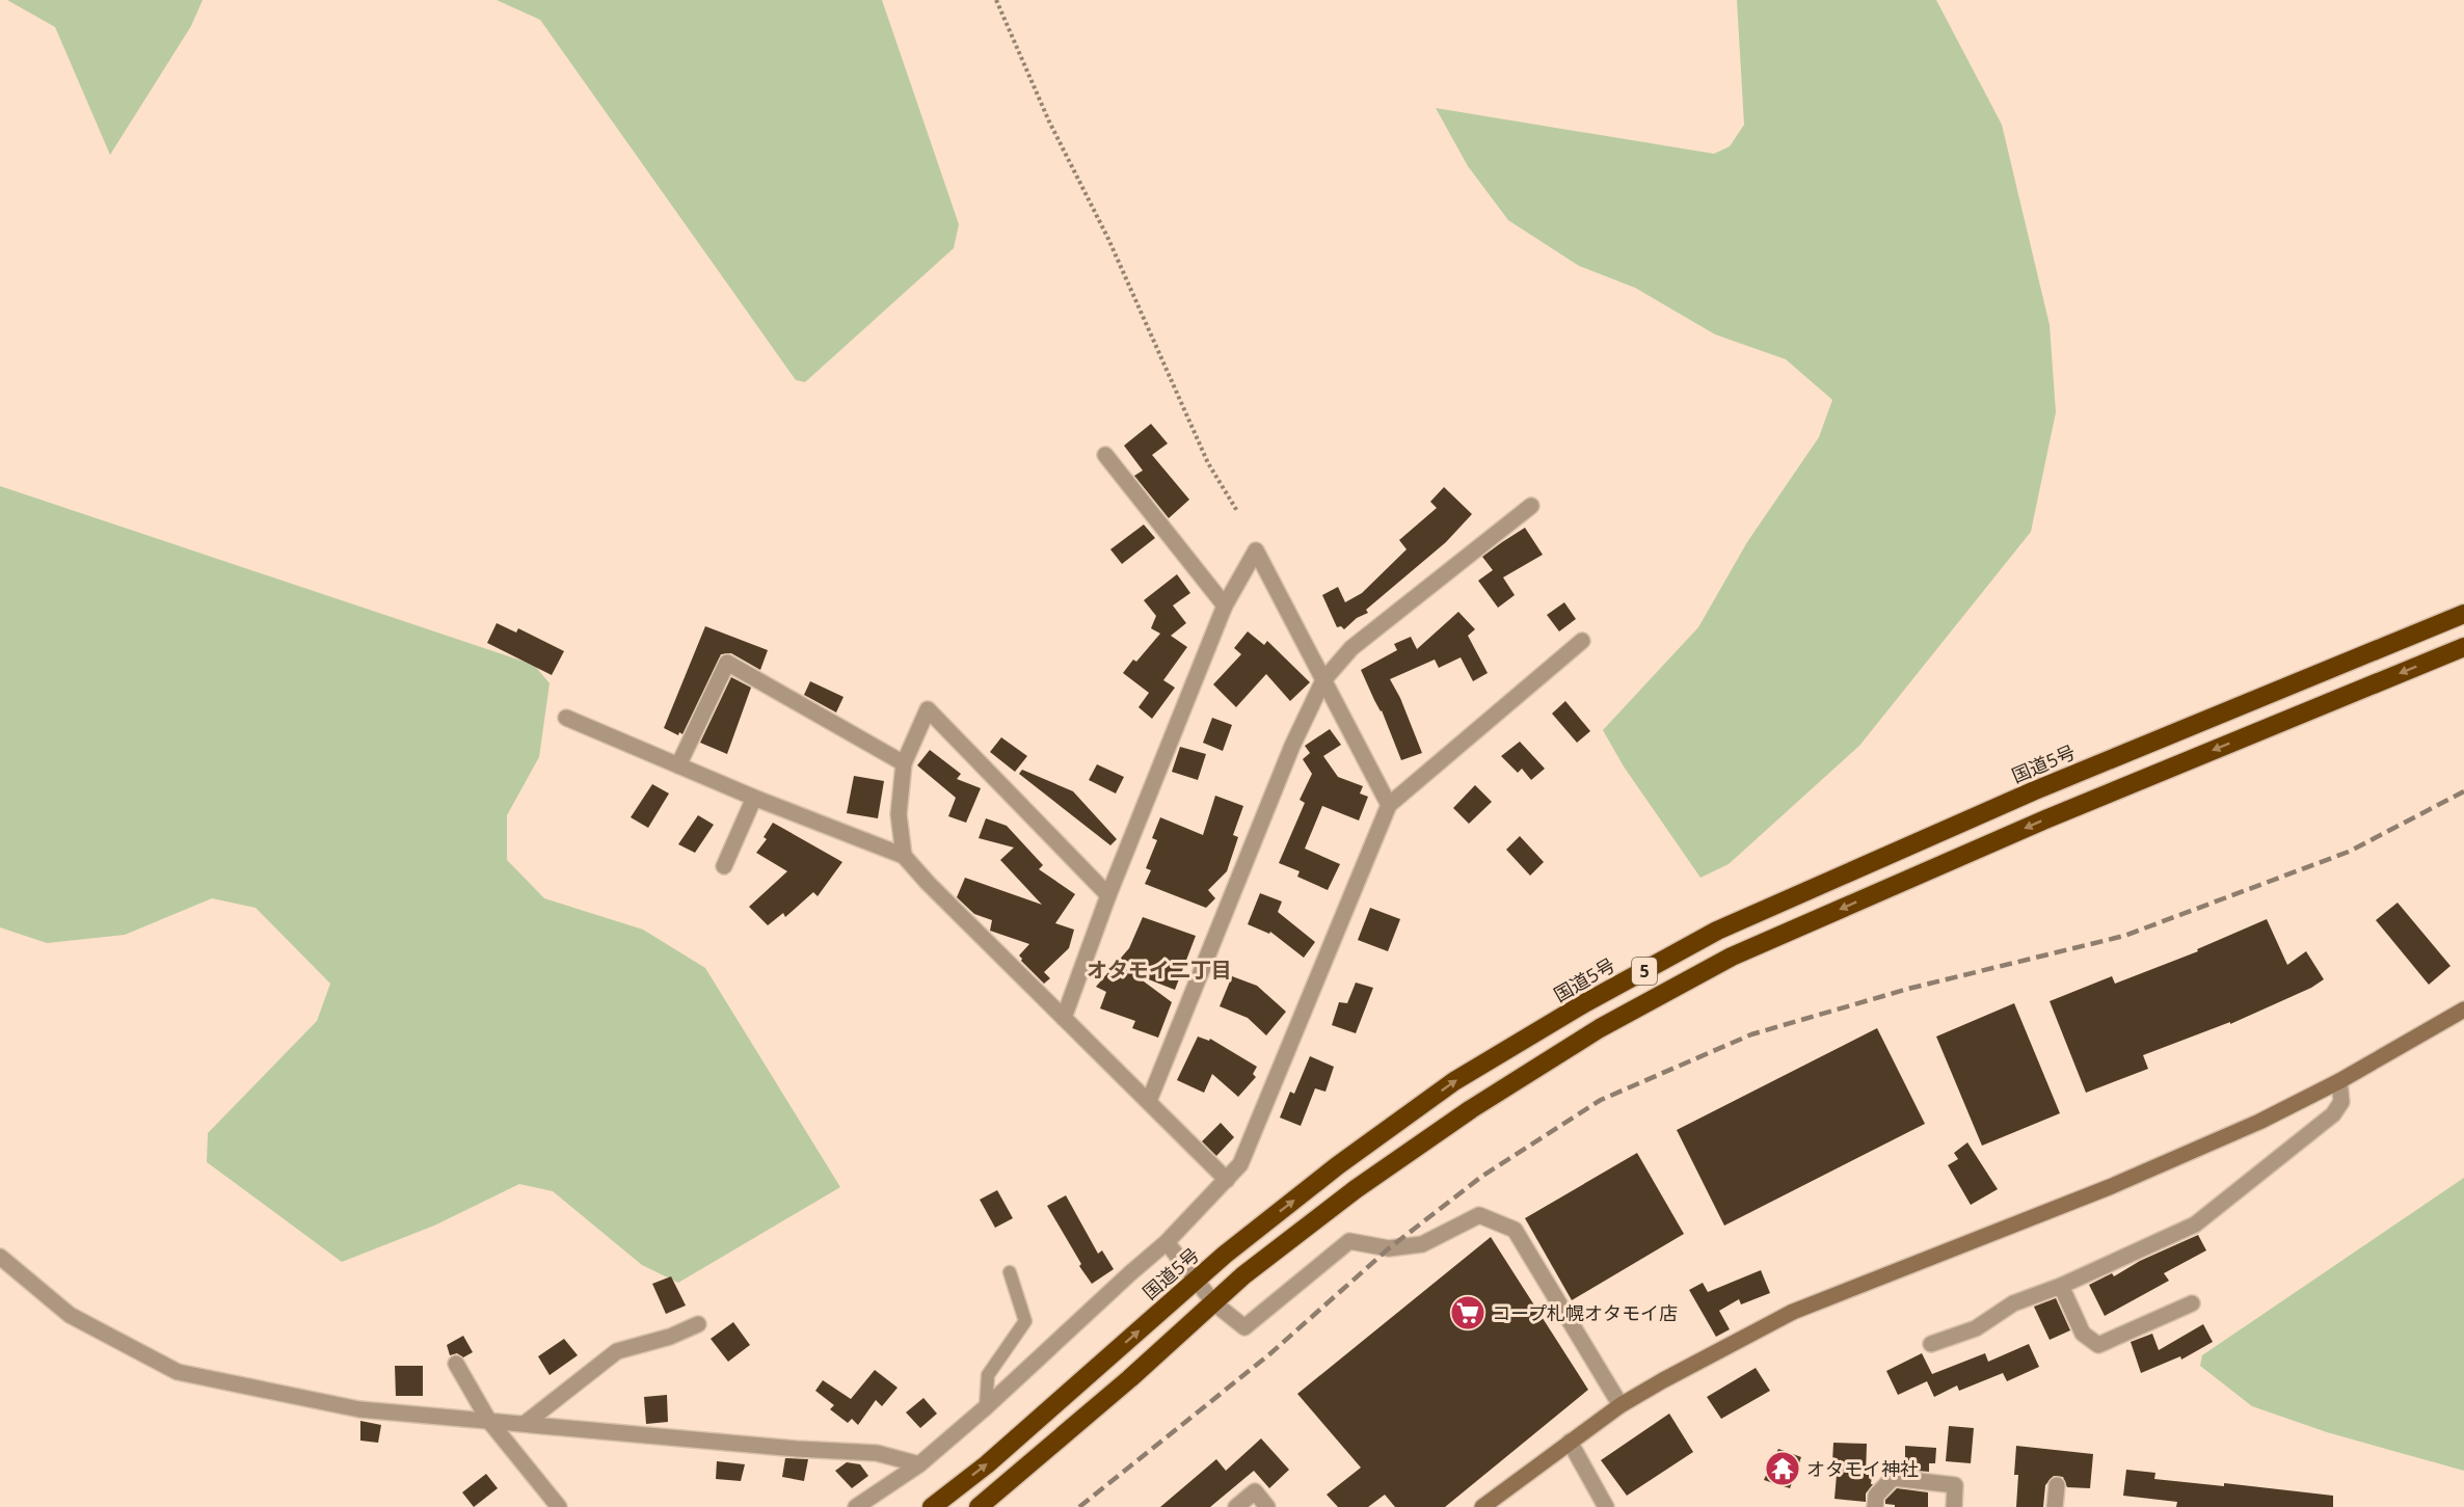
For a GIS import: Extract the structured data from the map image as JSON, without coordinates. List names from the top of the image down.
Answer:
{
  "streets": {
    "highway": ["国道5号", "5"]
  },
  "districts": ["オタモイ二丁目"],
  "places": {
    "supermarket": ["コープ札幌オタモイ店"],
    "temple": ["オタモイ神社"]
  }
}
